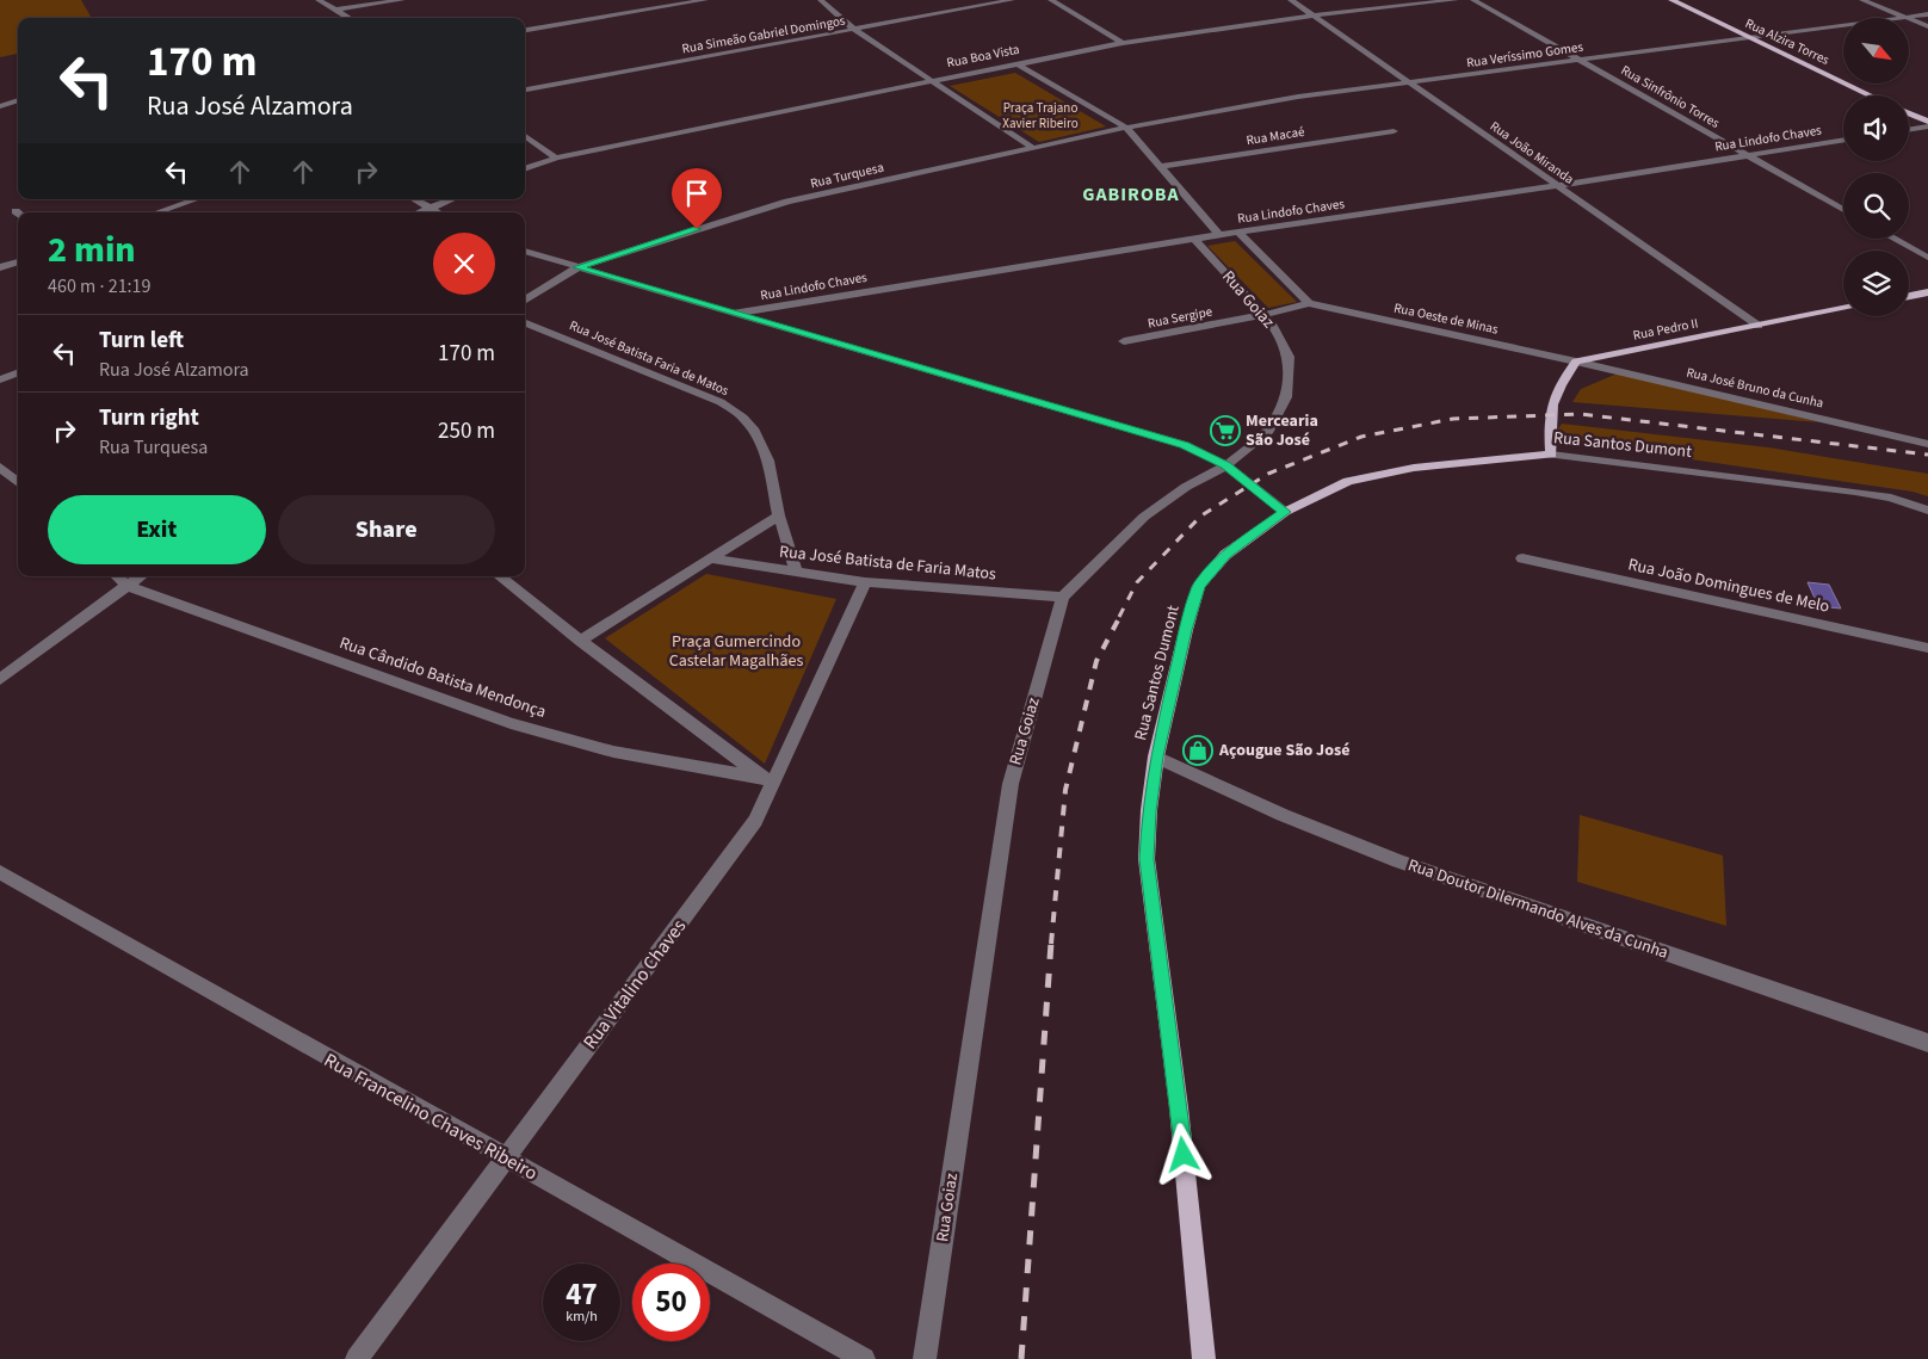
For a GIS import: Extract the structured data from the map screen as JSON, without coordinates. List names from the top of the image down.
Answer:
{
  "streets": {
    "main road": ["Rua Alzira Torres", "Rua Pedro II", "Rua Santos Dumont"],
    "street": [
      "Rua Simeão Gabriel Domingos",
      "Rua Veríssimo Gomes",
      "Rua Boa Vista",
      "Rua Sinfrônio Torres",
      "Rua Macaé",
      "Rua Lindofo Chaves",
      "Rua João Miranda",
      "Rua Turquesa",
      "Rua Goiaz",
      "Rua Sergipe",
      "Rua Oeste de Minas",
      "Rua José Batista Faria de Matos",
      "Rua José Bruno da Cunha",
      "Rua José Batista de Faria Matos",
      "Rua João Domingues de Melo",
      "Rua Cândido Batista Mendonça",
      "Rua Doutor Dilermando Alves da Cunha",
      "Rua Vitalino Chaves",
      "Rua Francelino Chaves Ribeiro"
    ]
  },
  "crossings": [
    ["Rua Alzira Torres", "Rua Veríssimo Gomes"],
    ["Rua Veríssimo Gomes", "Rua Sinfrônio Torres"],
    ["Rua Veríssimo Gomes", "Rua João Miranda"],
    ["Rua Veríssimo Gomes", "Rua Turquesa"],
    ["Rua Boa Vista", "Rua João Miranda"],
    ["Rua Sinfrônio Torres", "Rua Lindofo Chaves"],
    ["Rua Lindofo Chaves", "Rua João Miranda"],
    ["Rua Lindofo Chaves", "Rua Goiaz"],
    ["Rua João Miranda", "Rua Pedro II"],
    ["Rua Goiaz", "Rua Sergipe"],
    ["Rua Goiaz", "Rua José Batista de Faria Matos"],
    ["Rua Sergipe", "Rua Oeste de Minas"],
    ["Rua Oeste de Minas", "Rua Pedro II"],
    ["Rua Oeste de Minas", "Rua José Bruno da Cunha"],
    ["Rua Pedro II", "Rua José Bruno da Cunha"],
    ["Rua José Batista Faria de Matos", "Rua José Batista de Faria Matos"],
    ["Rua Santos Dumont", "Rua Doutor Dilermando Alves da Cunha"],
    ["Rua José Batista de Faria Matos", "Rua Vitalino Chaves"],
    ["Rua Cândido Batista Mendonça", "Rua Vitalino Chaves"],
    ["Rua Vitalino Chaves", "Rua Francelino Chaves Ribeiro"]
  ],
  "districts": ["GABIROBA"],
  "parks": ["Praça Trajano Xavier Ribeiro", "Praça Gumercindo Castelar Magalhães"],
  "places": {
    "supermarket": ["Mercearia São José"],
    "shop": ["Açougue São José"]
  },
  "north": "bottom right",
  "page": {
    "turn": ["170 m", "Rua José Alzamora"],
    "heading": ["2 min", "460 m · 21:19"],
    "list": [
      {
        "name": "Turn left",
        "note": "Rua José Alzamora",
        "value": "170 m"
      },
      {
        "name": "Turn right",
        "note": "Rua Turquesa",
        "value": "250 m"
      }
    ],
    "buttons": ["Exit", "Share"],
    "speed": "47 km/h",
    "limit": "50"
  }
}
